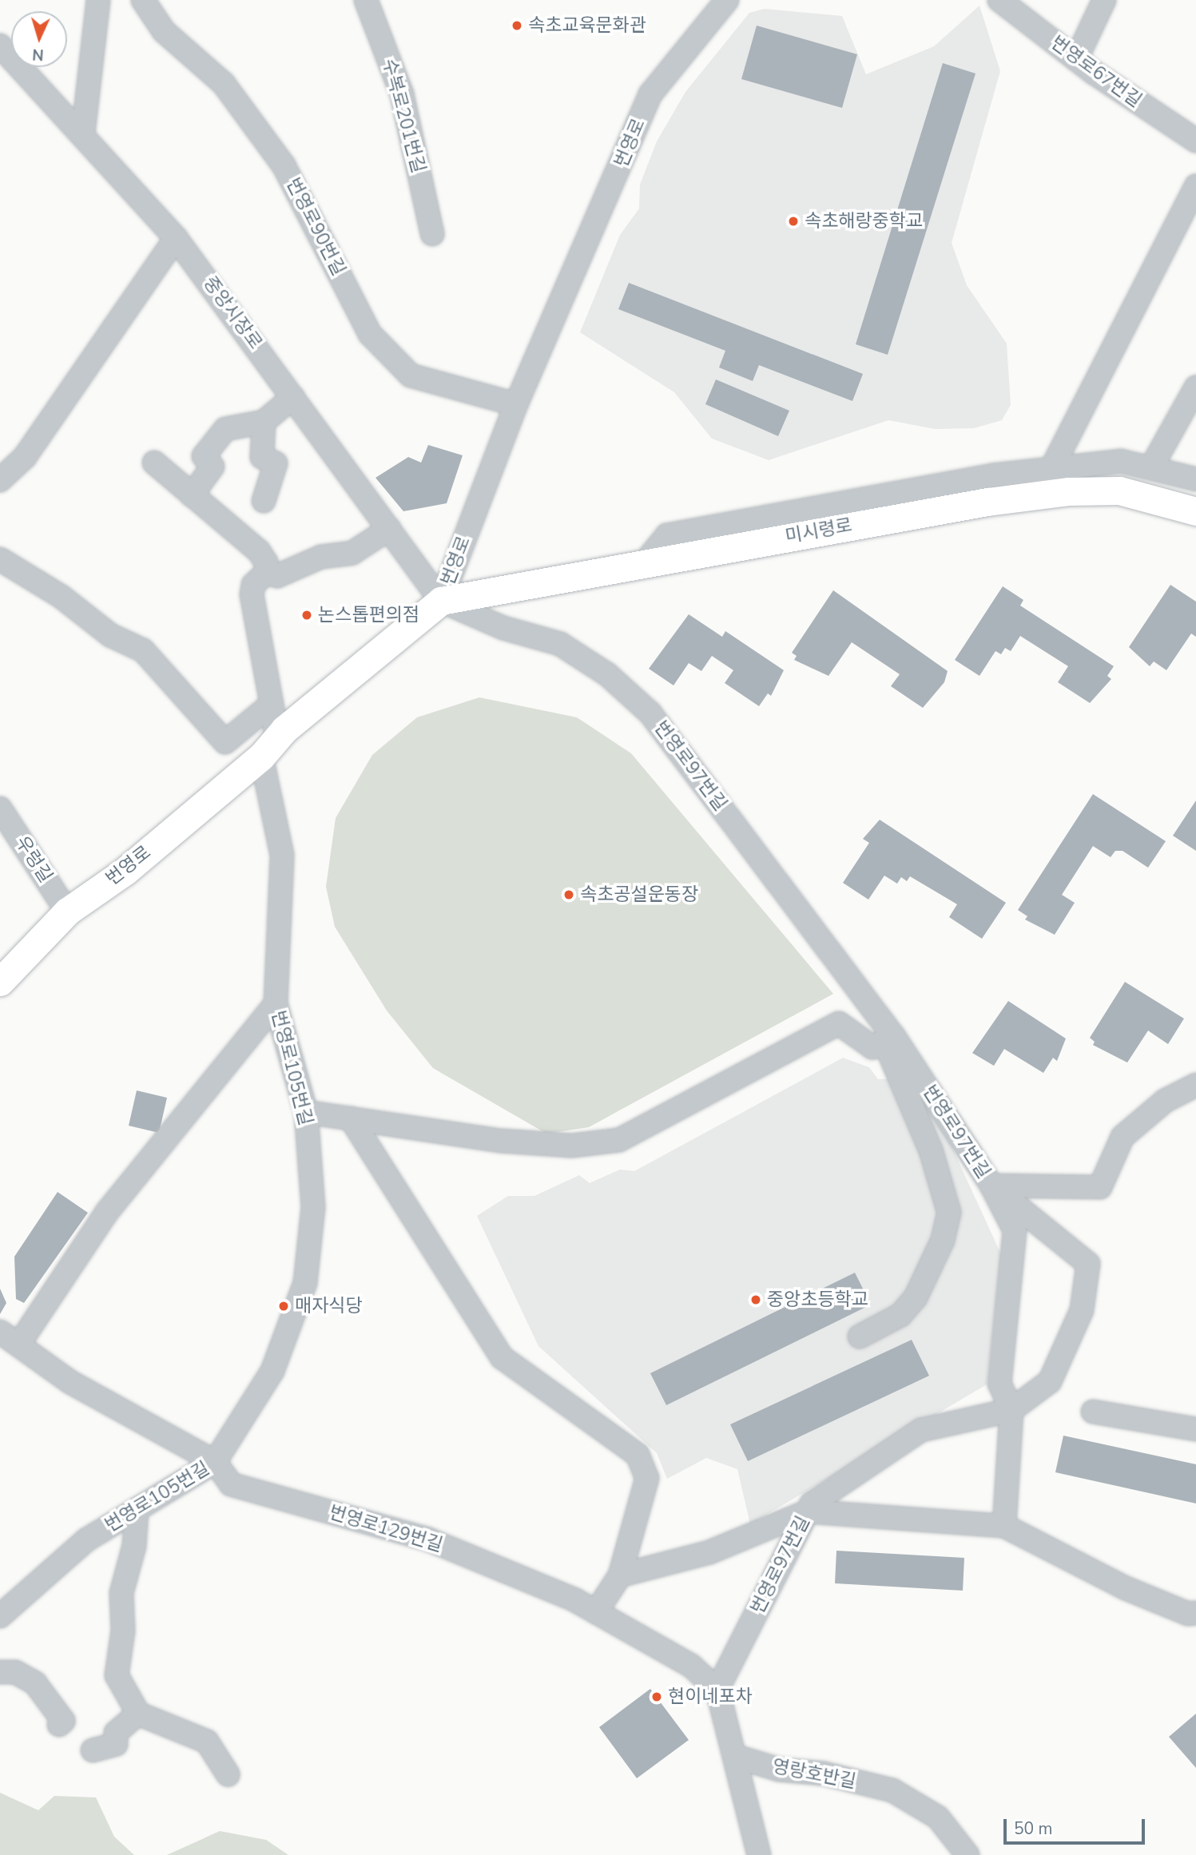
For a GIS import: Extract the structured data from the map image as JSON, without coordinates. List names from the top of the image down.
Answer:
{
  "streets": {
    "main road": ["번영로", "미시령로"],
    "street": [
      "번영로67번길",
      "수복로201번길",
      "번영로90번길",
      "중앙시장로",
      "번영로97번길",
      "우렁길",
      "번영로105번길",
      "번영로129번길",
      "영랑호반길"
    ]
  },
  "crossings": [
    ["번영로", "번영로90번길"],
    ["번영로", "중앙시장로"],
    ["번영로", "미시령로"],
    ["번영로", "번영로97번길"],
    ["번영로", "우렁길"],
    ["번영로", "번영로105번길"],
    ["중앙시장로", "미시령로"],
    ["중앙시장로", "번영로97번길"],
    ["미시령로", "번영로97번길"],
    ["번영로97번길", "번영로129번길"],
    ["번영로105번길", "번영로129번길"]
  ],
  "places": [
    "속초교육문화관",
    "속초해랑중학교",
    "논스톱편의점",
    "속초공설운동장",
    "중앙초등학교",
    "매자식당",
    "현이네포차"
  ],
  "scale_bar": "50 m",
  "north": "bottom"
}
